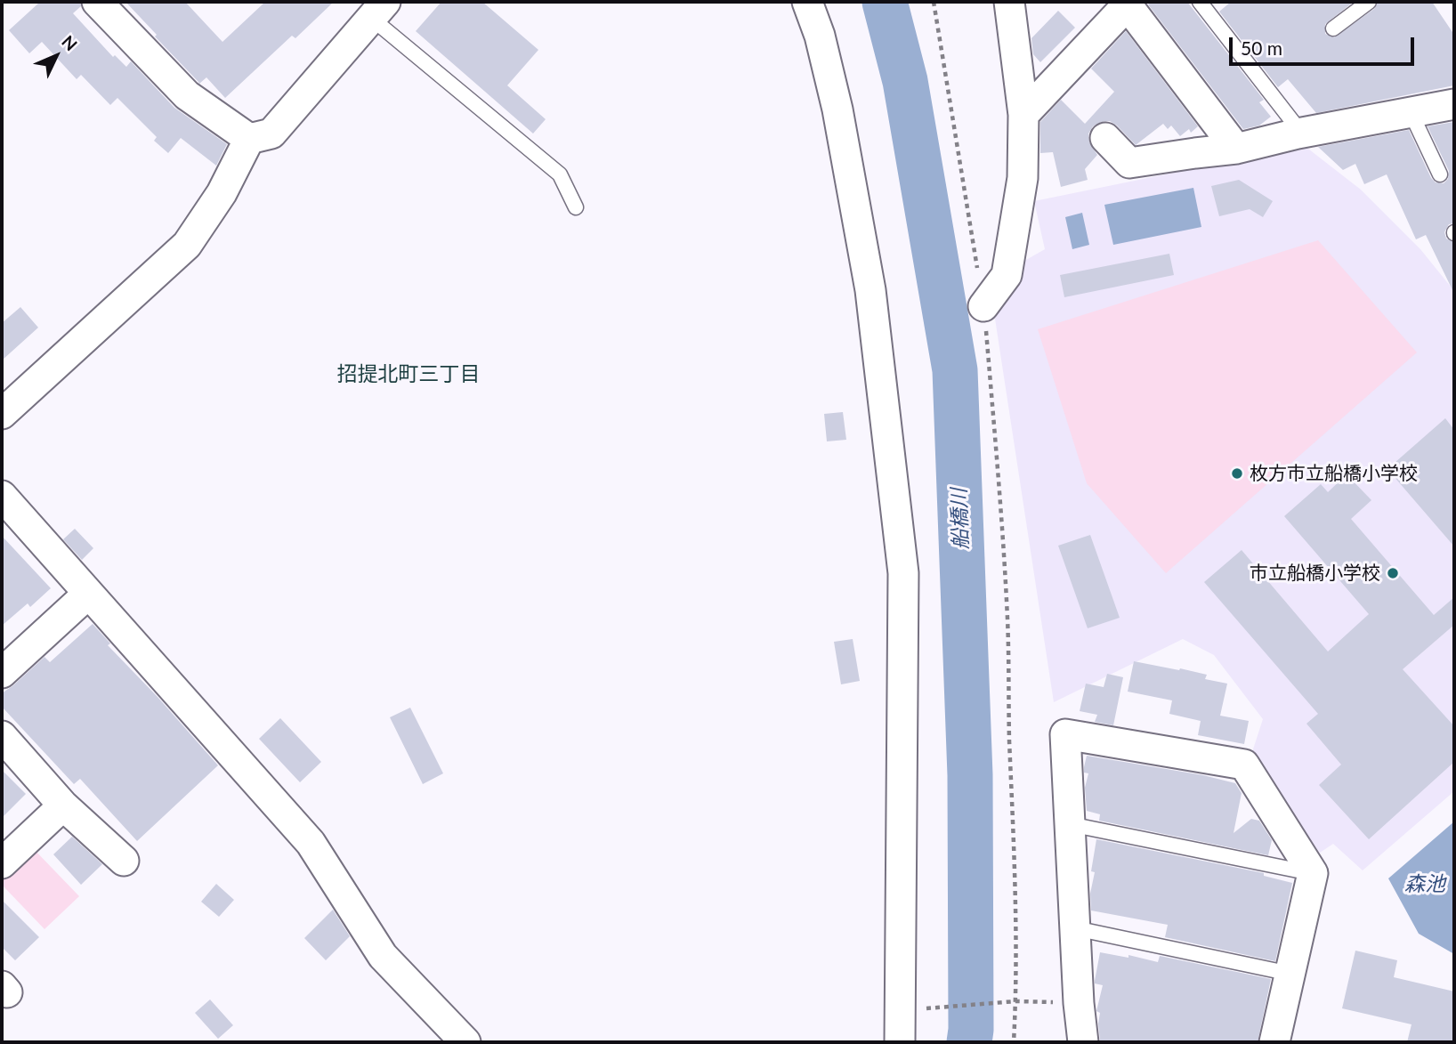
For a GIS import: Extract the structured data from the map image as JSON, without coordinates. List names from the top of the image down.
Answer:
{
  "districts": ["招提北町三丁目"],
  "water": ["船橋川", "森池"],
  "places": ["枚方市立船橋小学校", "市立船橋小学校"],
  "scale_bar": "50 m",
  "north": "top right"
}
